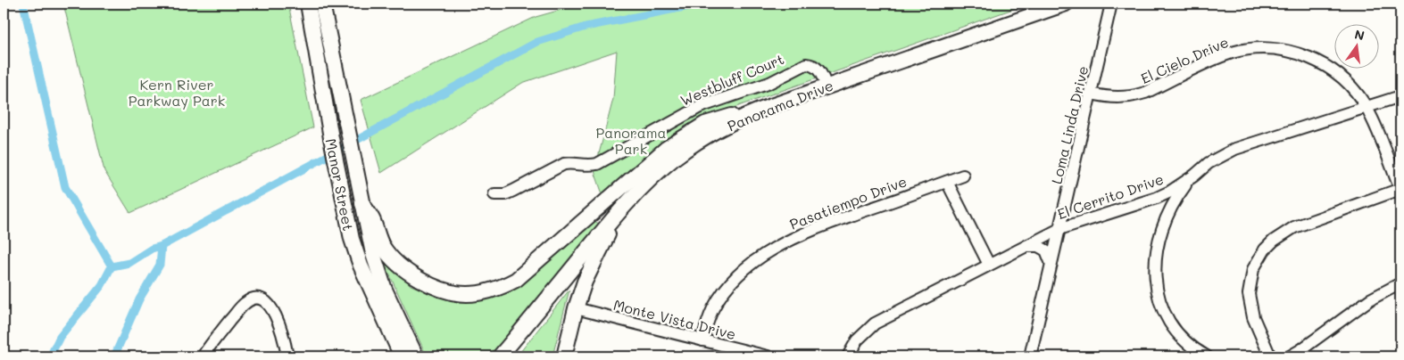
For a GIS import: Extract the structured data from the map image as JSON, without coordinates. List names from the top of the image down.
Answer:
{
  "streets": {
    "main road": ["Panorama Drive", "Manor Street"],
    "street": [
      "El Cielo Drive",
      "Westbluff Court",
      "Loma Linda Drive",
      "El Cerrito Drive",
      "Pasatiempo Drive",
      "Monte Vista Drive"
    ]
  },
  "crossings": [
    ["El Cielo Drive", "Loma Linda Drive"],
    ["El Cielo Drive", "El Cerrito Drive"],
    ["Westbluff Court", "Panorama Drive"],
    ["Loma Linda Drive", "El Cerrito Drive"],
    ["Pasatiempo Drive", "Monte Vista Drive"]
  ],
  "parks": ["Kern River Parkway Park", "Panorama Park"],
  "north": "top"
}
